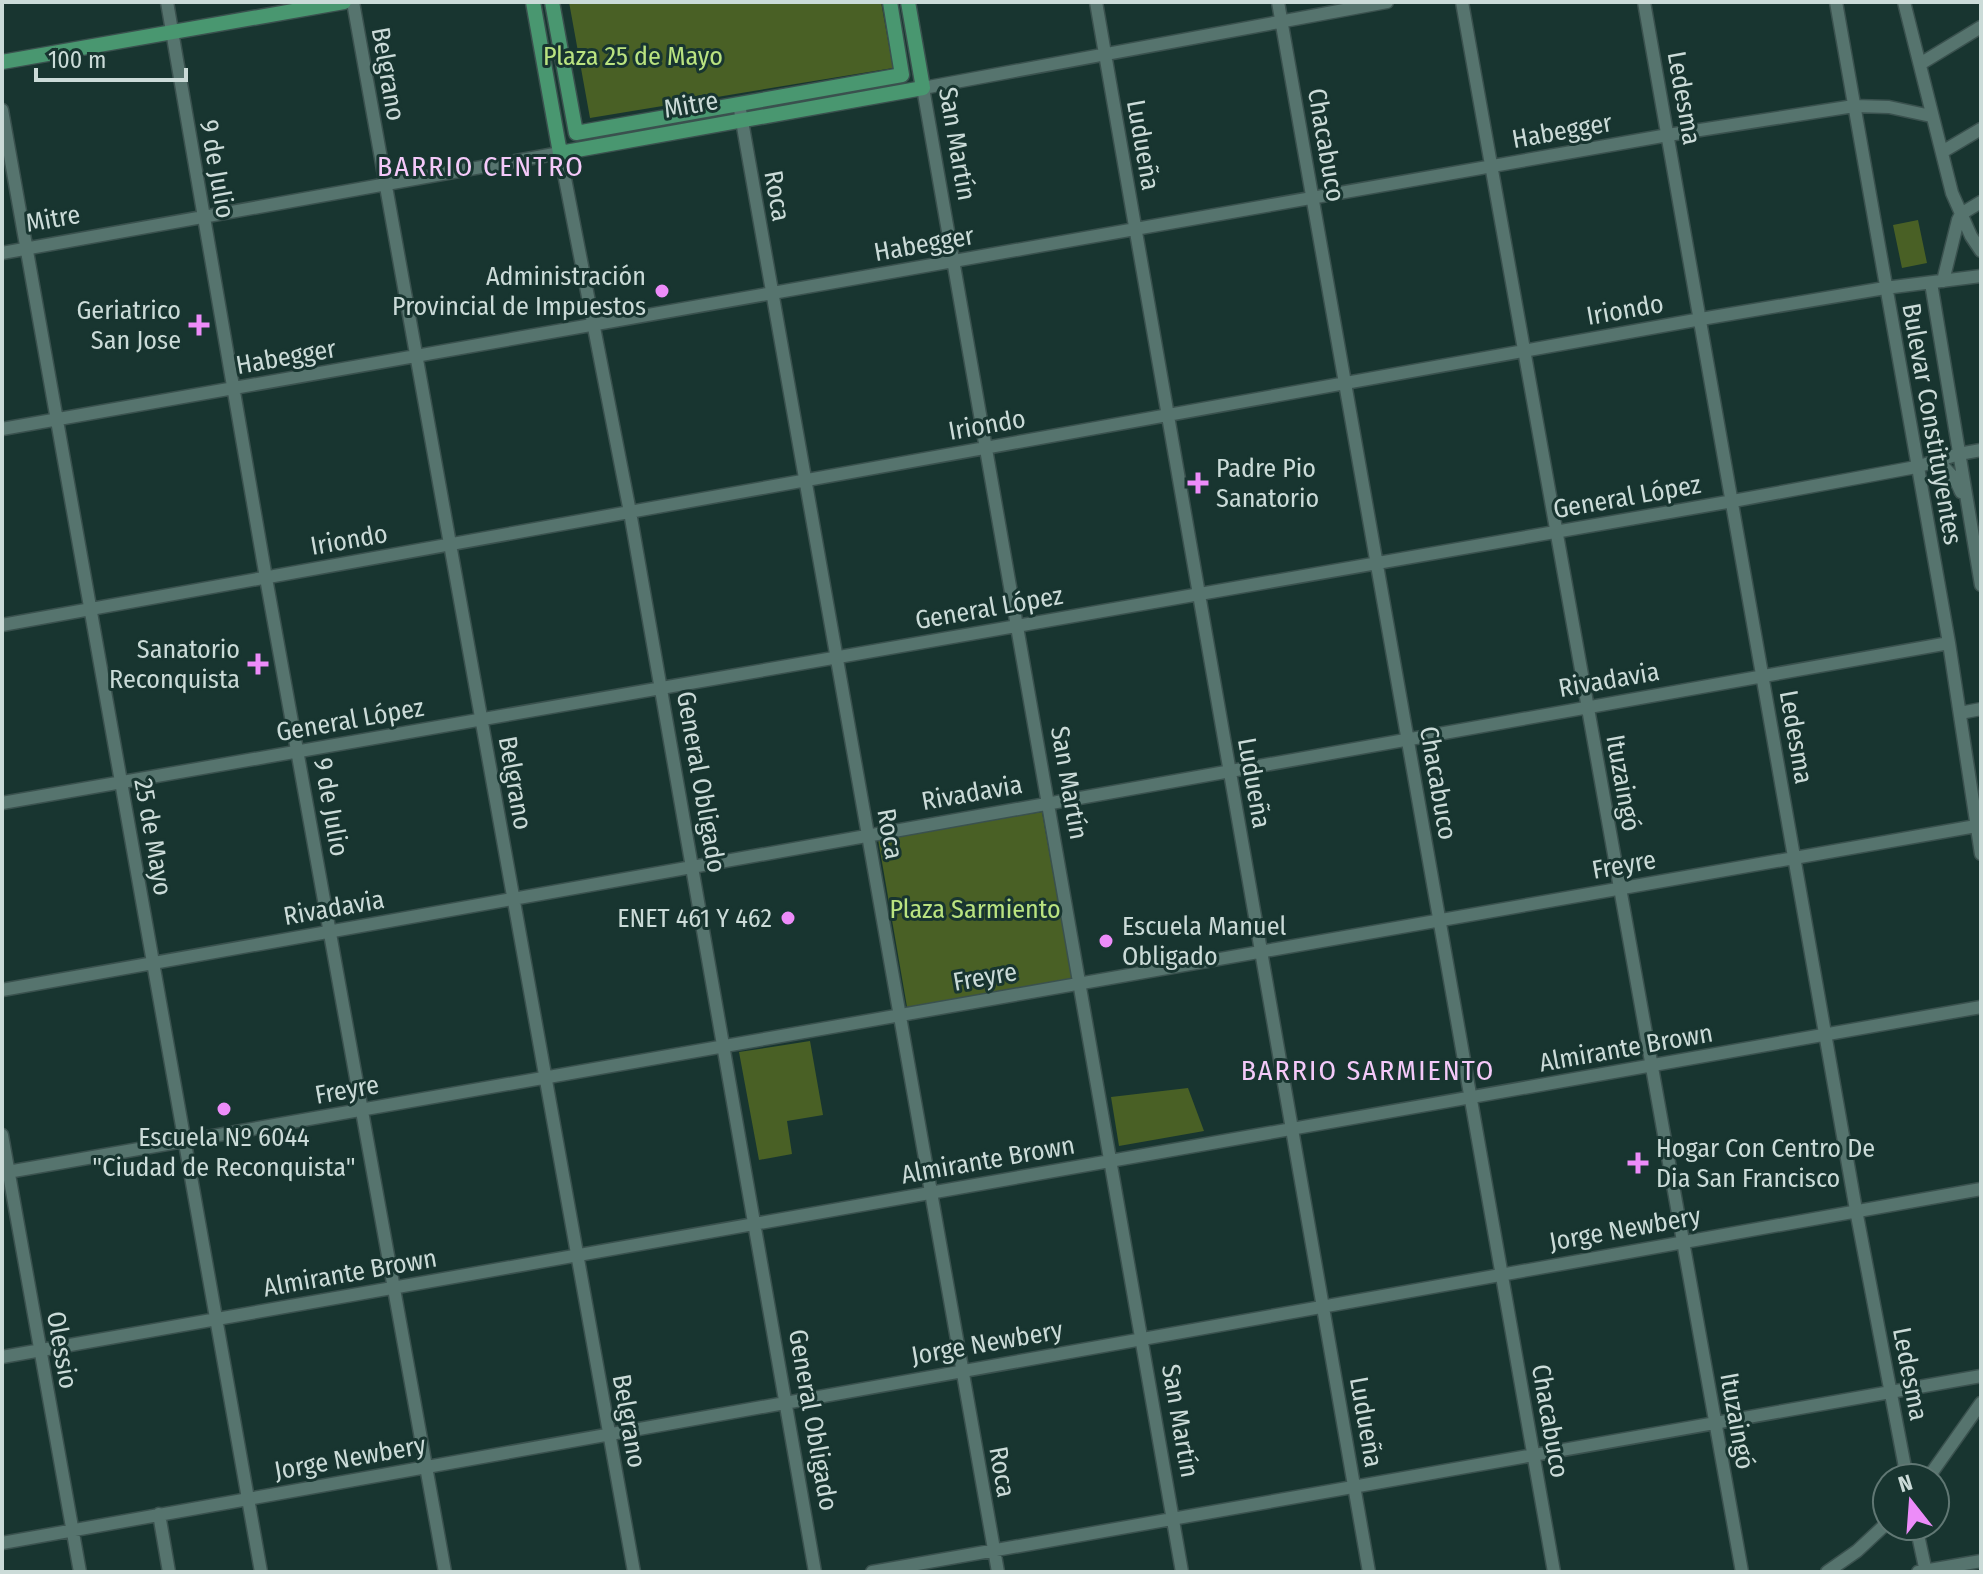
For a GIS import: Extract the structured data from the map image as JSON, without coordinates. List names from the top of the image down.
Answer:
{
  "streets": {
    "main road": ["Mitre", "San Martín", "General Obligado"],
    "street": [
      "Belgrano",
      "Ledesma",
      "Habegger",
      "Ludueña",
      "Chacabuco",
      "9 de Julio",
      "Roca",
      "Iriondo",
      "Bulevar Constituyentes",
      "General López",
      "Rivadavia",
      "Ituzaingó",
      "25 de Mayo",
      "Freyre",
      "Almirante Brown",
      "Jorge Newbery",
      "Olessio"
    ]
  },
  "crossings": [
    ["Belgrano", "Mitre"],
    ["Belgrano", "Habegger"],
    ["Belgrano", "Iriondo"],
    ["Belgrano", "General López"],
    ["Belgrano", "Rivadavia"],
    ["Belgrano", "Freyre"],
    ["Belgrano", "Almirante Brown"],
    ["Belgrano", "Jorge Newbery"],
    ["Ledesma", "Habegger"],
    ["Ledesma", "Iriondo"],
    ["Ledesma", "General López"],
    ["Ledesma", "Rivadavia"],
    ["Ledesma", "Freyre"],
    ["Ledesma", "Almirante Brown"],
    ["Ledesma", "Jorge Newbery"],
    ["Mitre", "San Martín"],
    ["Mitre", "Ludueña"],
    ["Mitre", "Chacabuco"],
    ["Mitre", "9 de Julio"],
    ["Mitre", "Roca"],
    ["Mitre", "General Obligado"],
    ["Mitre", "25 de Mayo"],
    ["Habegger", "San Martín"],
    ["Habegger", "Ludueña"],
    ["Habegger", "Chacabuco"],
    ["Habegger", "9 de Julio"],
    ["Habegger", "Roca"],
    ["Habegger", "Bulevar Constituyentes"],
    ["Habegger", "General Obligado"],
    ["Habegger", "Ituzaingó"],
    ["Habegger", "25 de Mayo"],
    ["San Martín", "Iriondo"],
    ["San Martín", "General López"],
    ["San Martín", "Rivadavia"],
    ["San Martín", "Freyre"],
    ["San Martín", "Almirante Brown"],
    ["San Martín", "Jorge Newbery"],
    ["Ludueña", "Iriondo"],
    ["Ludueña", "General López"],
    ["Ludueña", "Rivadavia"],
    ["Ludueña", "Freyre"],
    ["Ludueña", "Almirante Brown"],
    ["Ludueña", "Jorge Newbery"],
    ["Chacabuco", "Iriondo"],
    ["Chacabuco", "General López"],
    ["Chacabuco", "Rivadavia"],
    ["Chacabuco", "Freyre"],
    ["Chacabuco", "Almirante Brown"],
    ["Chacabuco", "Jorge Newbery"],
    ["9 de Julio", "Iriondo"],
    ["9 de Julio", "General López"],
    ["9 de Julio", "Rivadavia"],
    ["9 de Julio", "Freyre"],
    ["9 de Julio", "Almirante Brown"],
    ["9 de Julio", "Jorge Newbery"],
    ["Roca", "Iriondo"],
    ["Roca", "General López"],
    ["Roca", "Rivadavia"],
    ["Roca", "Freyre"],
    ["Roca", "Almirante Brown"],
    ["Roca", "Jorge Newbery"],
    ["Iriondo", "Bulevar Constituyentes"],
    ["Iriondo", "General Obligado"],
    ["Iriondo", "Ituzaingó"],
    ["Iriondo", "25 de Mayo"],
    ["Bulevar Constituyentes", "General López"],
    ["Bulevar Constituyentes", "Rivadavia"],
    ["Bulevar Constituyentes", "Freyre"],
    ["General López", "General Obligado"],
    ["General López", "Ituzaingó"],
    ["General López", "25 de Mayo"],
    ["Rivadavia", "General Obligado"],
    ["Rivadavia", "Ituzaingó"],
    ["Rivadavia", "25 de Mayo"],
    ["General Obligado", "Freyre"],
    ["General Obligado", "Almirante Brown"],
    ["General Obligado", "Jorge Newbery"],
    ["Ituzaingó", "Freyre"],
    ["Ituzaingó", "Almirante Brown"],
    ["Ituzaingó", "Jorge Newbery"],
    ["25 de Mayo", "Freyre"],
    ["25 de Mayo", "Almirante Brown"],
    ["25 de Mayo", "Jorge Newbery"],
    ["Freyre", "Olessio"],
    ["Almirante Brown", "Olessio"],
    ["Jorge Newbery", "Olessio"]
  ],
  "districts": ["BARRIO CENTRO", "BARRIO SARMIENTO"],
  "parks": ["Plaza 25 de Mayo", "Plaza Sarmiento"],
  "places": {
    "other": [
      "Administración Provincial de Impuestos",
      "ENET 461 Y 462",
      "Escuela Manuel Obligado",
      "Escuela Nº 6044 \"Ciudad de Reconquista\""
    ],
    "health": [
      "Geriatrico San Jose",
      "Padre Pio Sanatorio",
      "Sanatorio Reconquista",
      "Hogar Con Centro De Dia San Francisco"
    ]
  },
  "scale_bar": "100 m",
  "north": "top"
}
